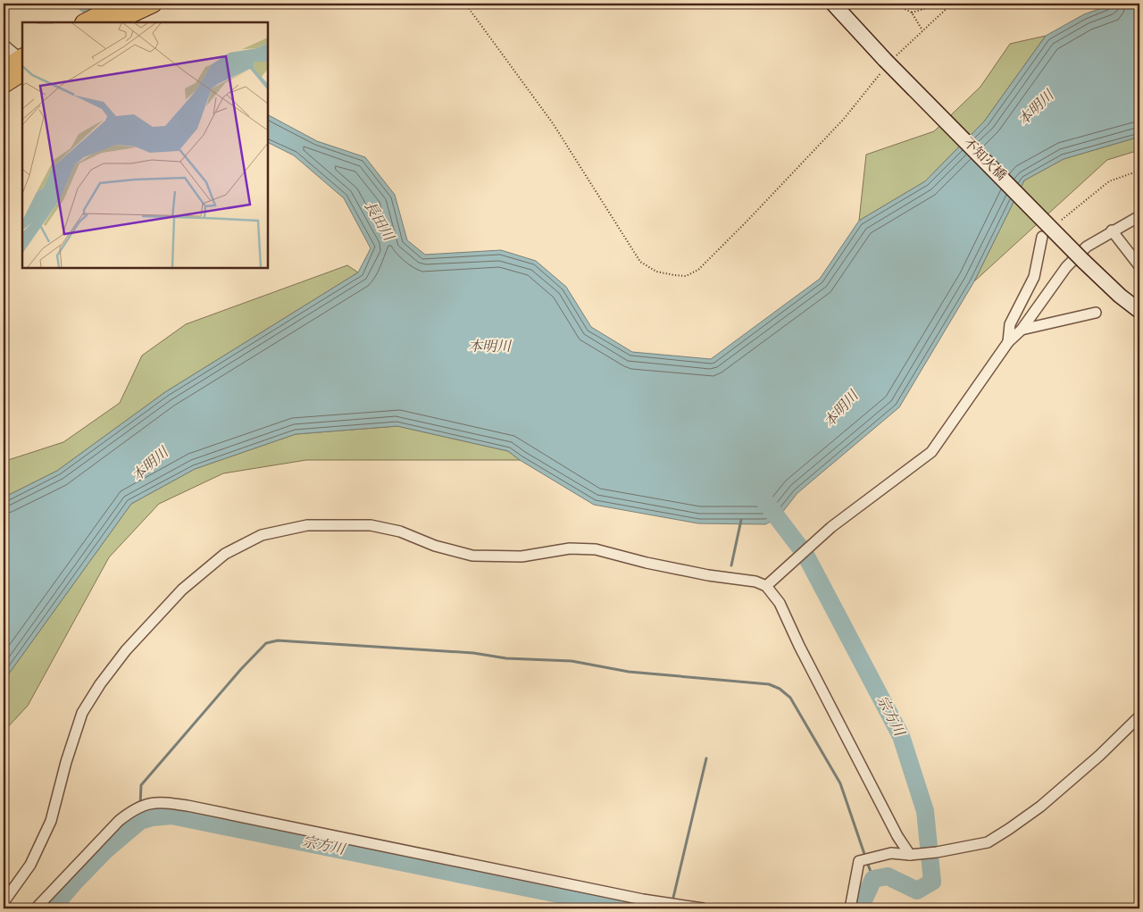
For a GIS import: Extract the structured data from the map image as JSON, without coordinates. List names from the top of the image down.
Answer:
{
  "streets": {
    "main road": ["不知火橋"]
  },
  "water": ["本明川", "長田川", "宗方川"]
}
